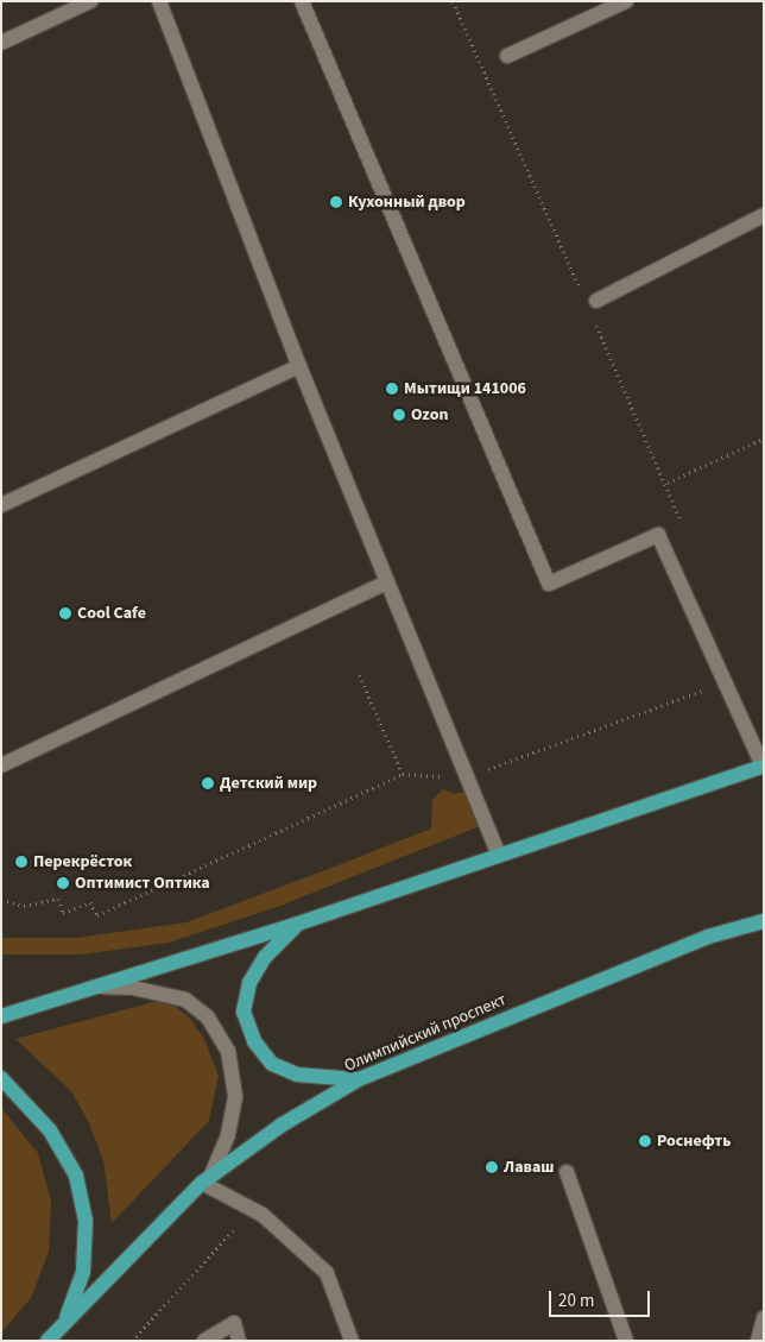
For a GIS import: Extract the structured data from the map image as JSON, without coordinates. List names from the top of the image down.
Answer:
{
  "streets": {
    "main road": ["Олимпийский проспект"]
  },
  "places": [
    "Кухонный двор",
    "Мытищи 141006",
    "Ozon",
    "Cool Cafe",
    "Детский мир",
    "Перекрёсток",
    "Оптимист Оптика",
    "Роснефть",
    "Лаваш"
  ],
  "scale_bar": "20 m"
}
